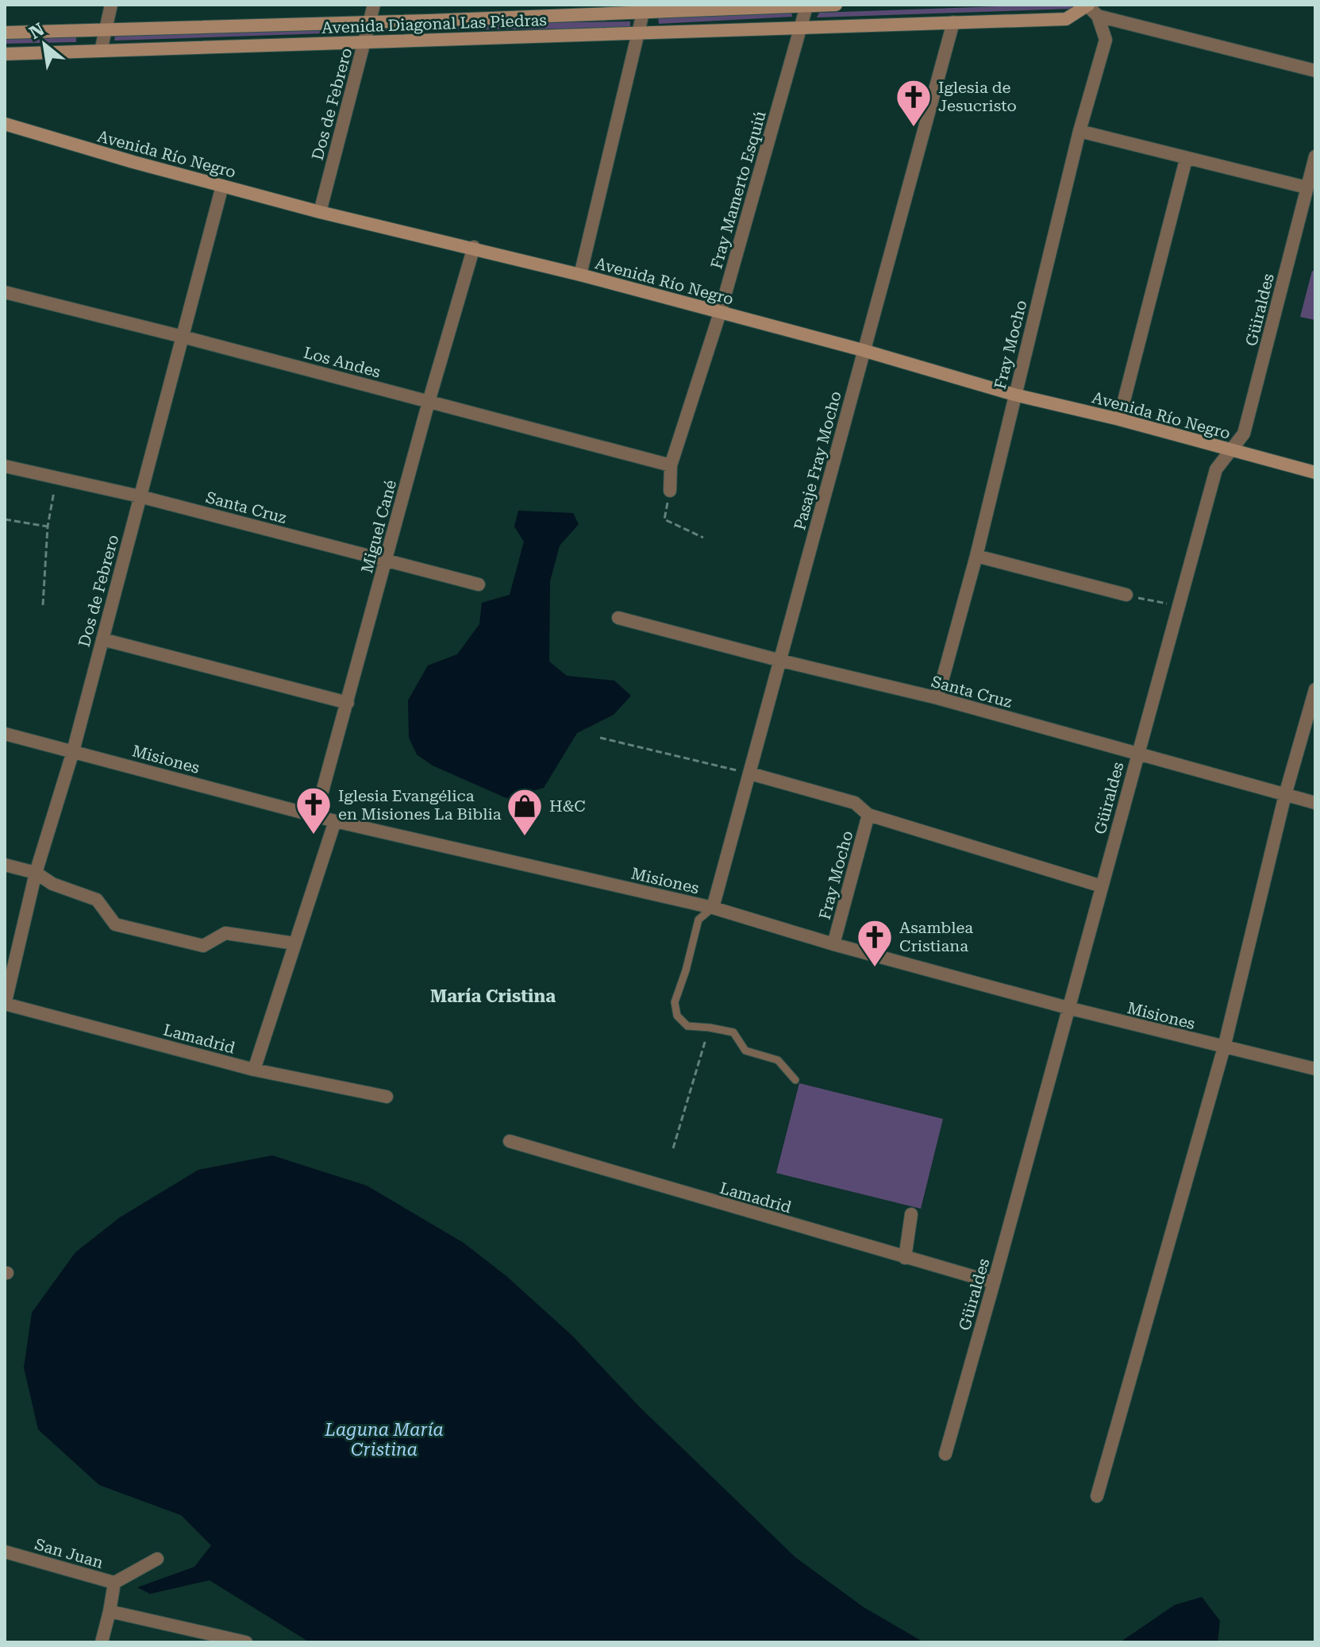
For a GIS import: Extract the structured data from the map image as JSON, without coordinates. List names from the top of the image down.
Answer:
{
  "streets": {
    "street": [
      "Avenida Diagonal Las Piedras",
      "Dos de Febrero",
      "Avenida Río Negro",
      "Fray Mamerto Esquiú",
      "Güiraldes",
      "Fray Mocho",
      "Los Andes",
      "Pasaje Fray Mocho",
      "Santa Cruz",
      "Miguel Cané",
      "Misiones",
      "Lamadrid",
      "San Juan"
    ]
  },
  "crossings": [
    ["Avenida Diagonal Las Piedras", "Dos de Febrero"],
    ["Avenida Diagonal Las Piedras", "Fray Mamerto Esquiú"],
    ["Avenida Diagonal Las Piedras", "Pasaje Fray Mocho"],
    ["Dos de Febrero", "Avenida Río Negro"],
    ["Dos de Febrero", "Los Andes"],
    ["Dos de Febrero", "Santa Cruz"],
    ["Dos de Febrero", "Misiones"],
    ["Dos de Febrero", "Lamadrid"],
    ["Avenida Río Negro", "Fray Mamerto Esquiú"],
    ["Avenida Río Negro", "Güiraldes"],
    ["Avenida Río Negro", "Fray Mocho"],
    ["Avenida Río Negro", "Pasaje Fray Mocho"],
    ["Avenida Río Negro", "Miguel Cané"],
    ["Fray Mamerto Esquiú", "Los Andes"],
    ["Güiraldes", "Santa Cruz"],
    ["Güiraldes", "Misiones"],
    ["Güiraldes", "Lamadrid"],
    ["Fray Mocho", "Santa Cruz"],
    ["Fray Mocho", "Misiones"],
    ["Los Andes", "Miguel Cané"],
    ["Pasaje Fray Mocho", "Santa Cruz"],
    ["Pasaje Fray Mocho", "Misiones"],
    ["Santa Cruz", "Miguel Cané"],
    ["Miguel Cané", "Misiones"]
  ],
  "districts": ["María Cristina"],
  "water": ["Laguna María Cristina"],
  "places": {
    "church": ["Iglesia de Jesucristo", "Iglesia Evangélica en Misiones La Biblia", "Asamblea Cristiana"],
    "shop": ["H&C"]
  },
  "north": "top left"
}
